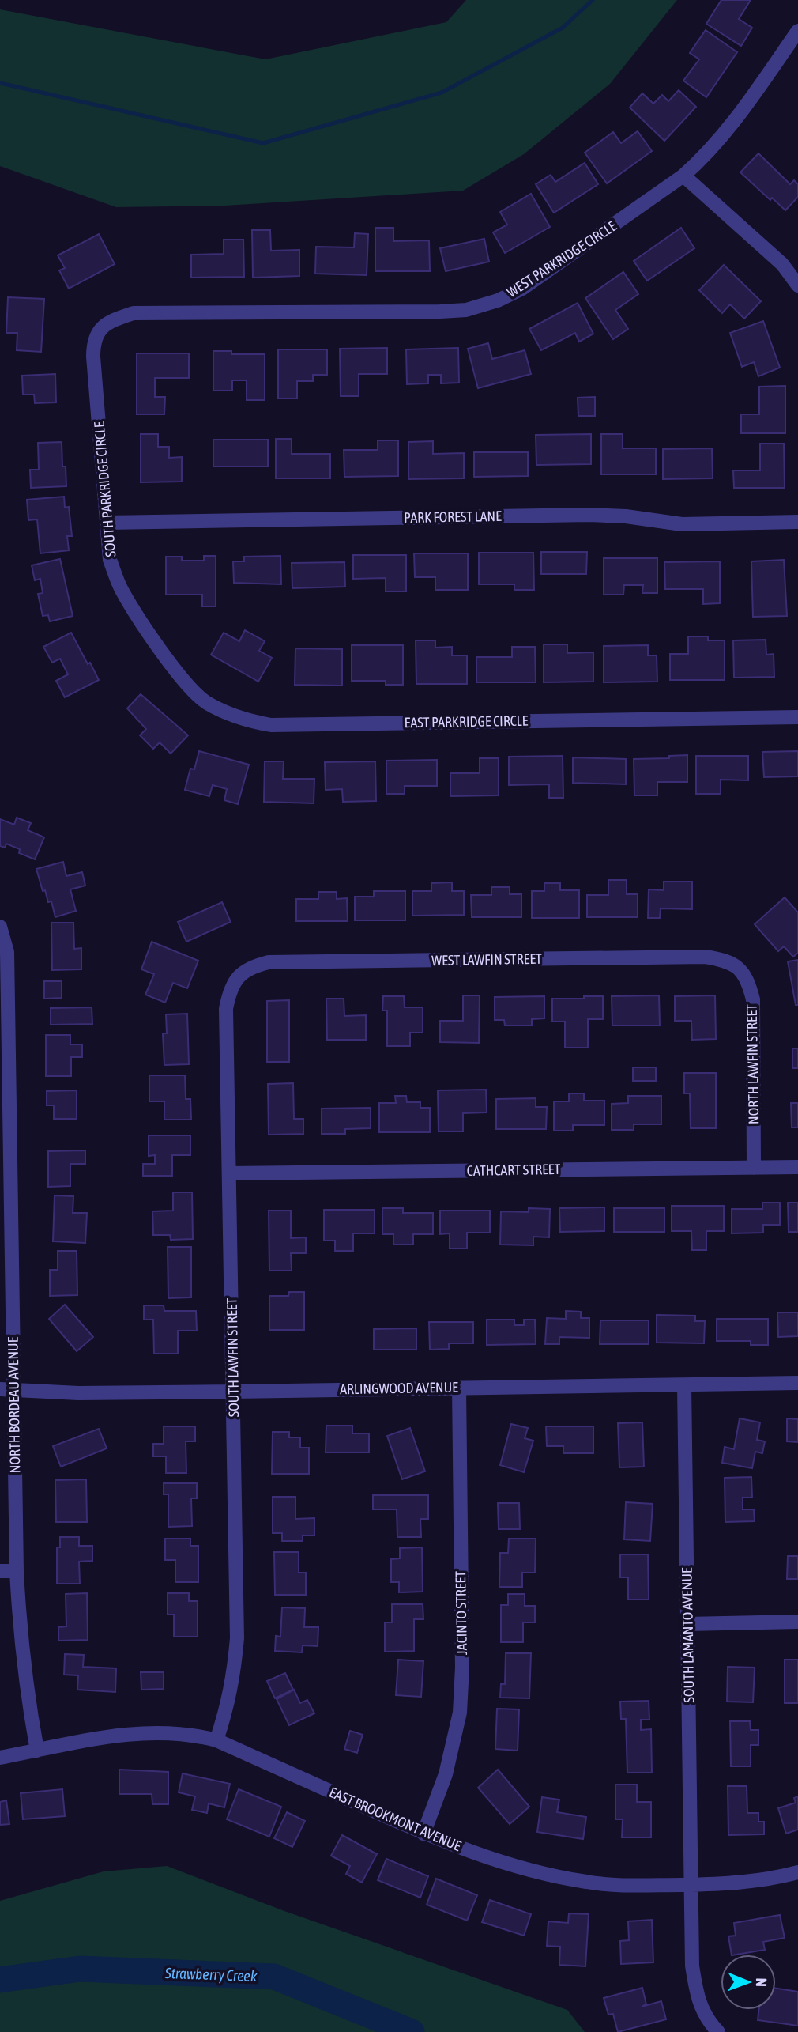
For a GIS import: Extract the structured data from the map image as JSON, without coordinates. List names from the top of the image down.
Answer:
{
  "streets": {
    "street": [
      "WEST PARKRIDGE CIRCLE",
      "SOUTH PARKRIDGE CIRCLE",
      "PARK FOREST LANE",
      "EAST PARKRIDGE CIRCLE",
      "WEST LAWFIN STREET",
      "NORTH LAWFIN STREET",
      "CATHCART STREET",
      "SOUTH LAWFIN STREET",
      "ARLINGWOOD AVENUE",
      "NORTH BORDEAU AVENUE",
      "JACINTO STREET",
      "SOUTH LAMANTO AVENUE",
      "EAST BROOKMONT AVENUE"
    ]
  },
  "crossings": [
    ["WEST PARKRIDGE CIRCLE", "SOUTH PARKRIDGE CIRCLE"],
    ["SOUTH PARKRIDGE CIRCLE", "PARK FOREST LANE"],
    ["SOUTH PARKRIDGE CIRCLE", "EAST PARKRIDGE CIRCLE"],
    ["WEST LAWFIN STREET", "NORTH LAWFIN STREET"],
    ["WEST LAWFIN STREET", "SOUTH LAWFIN STREET"],
    ["NORTH LAWFIN STREET", "CATHCART STREET"],
    ["CATHCART STREET", "SOUTH LAWFIN STREET"],
    ["SOUTH LAWFIN STREET", "ARLINGWOOD AVENUE"],
    ["SOUTH LAWFIN STREET", "EAST BROOKMONT AVENUE"],
    ["ARLINGWOOD AVENUE", "NORTH BORDEAU AVENUE"],
    ["ARLINGWOOD AVENUE", "JACINTO STREET"],
    ["ARLINGWOOD AVENUE", "SOUTH LAMANTO AVENUE"],
    ["NORTH BORDEAU AVENUE", "EAST BROOKMONT AVENUE"],
    ["JACINTO STREET", "EAST BROOKMONT AVENUE"],
    ["SOUTH LAMANTO AVENUE", "EAST BROOKMONT AVENUE"]
  ],
  "water": ["Strawberry Creek"],
  "north": "right"
}
